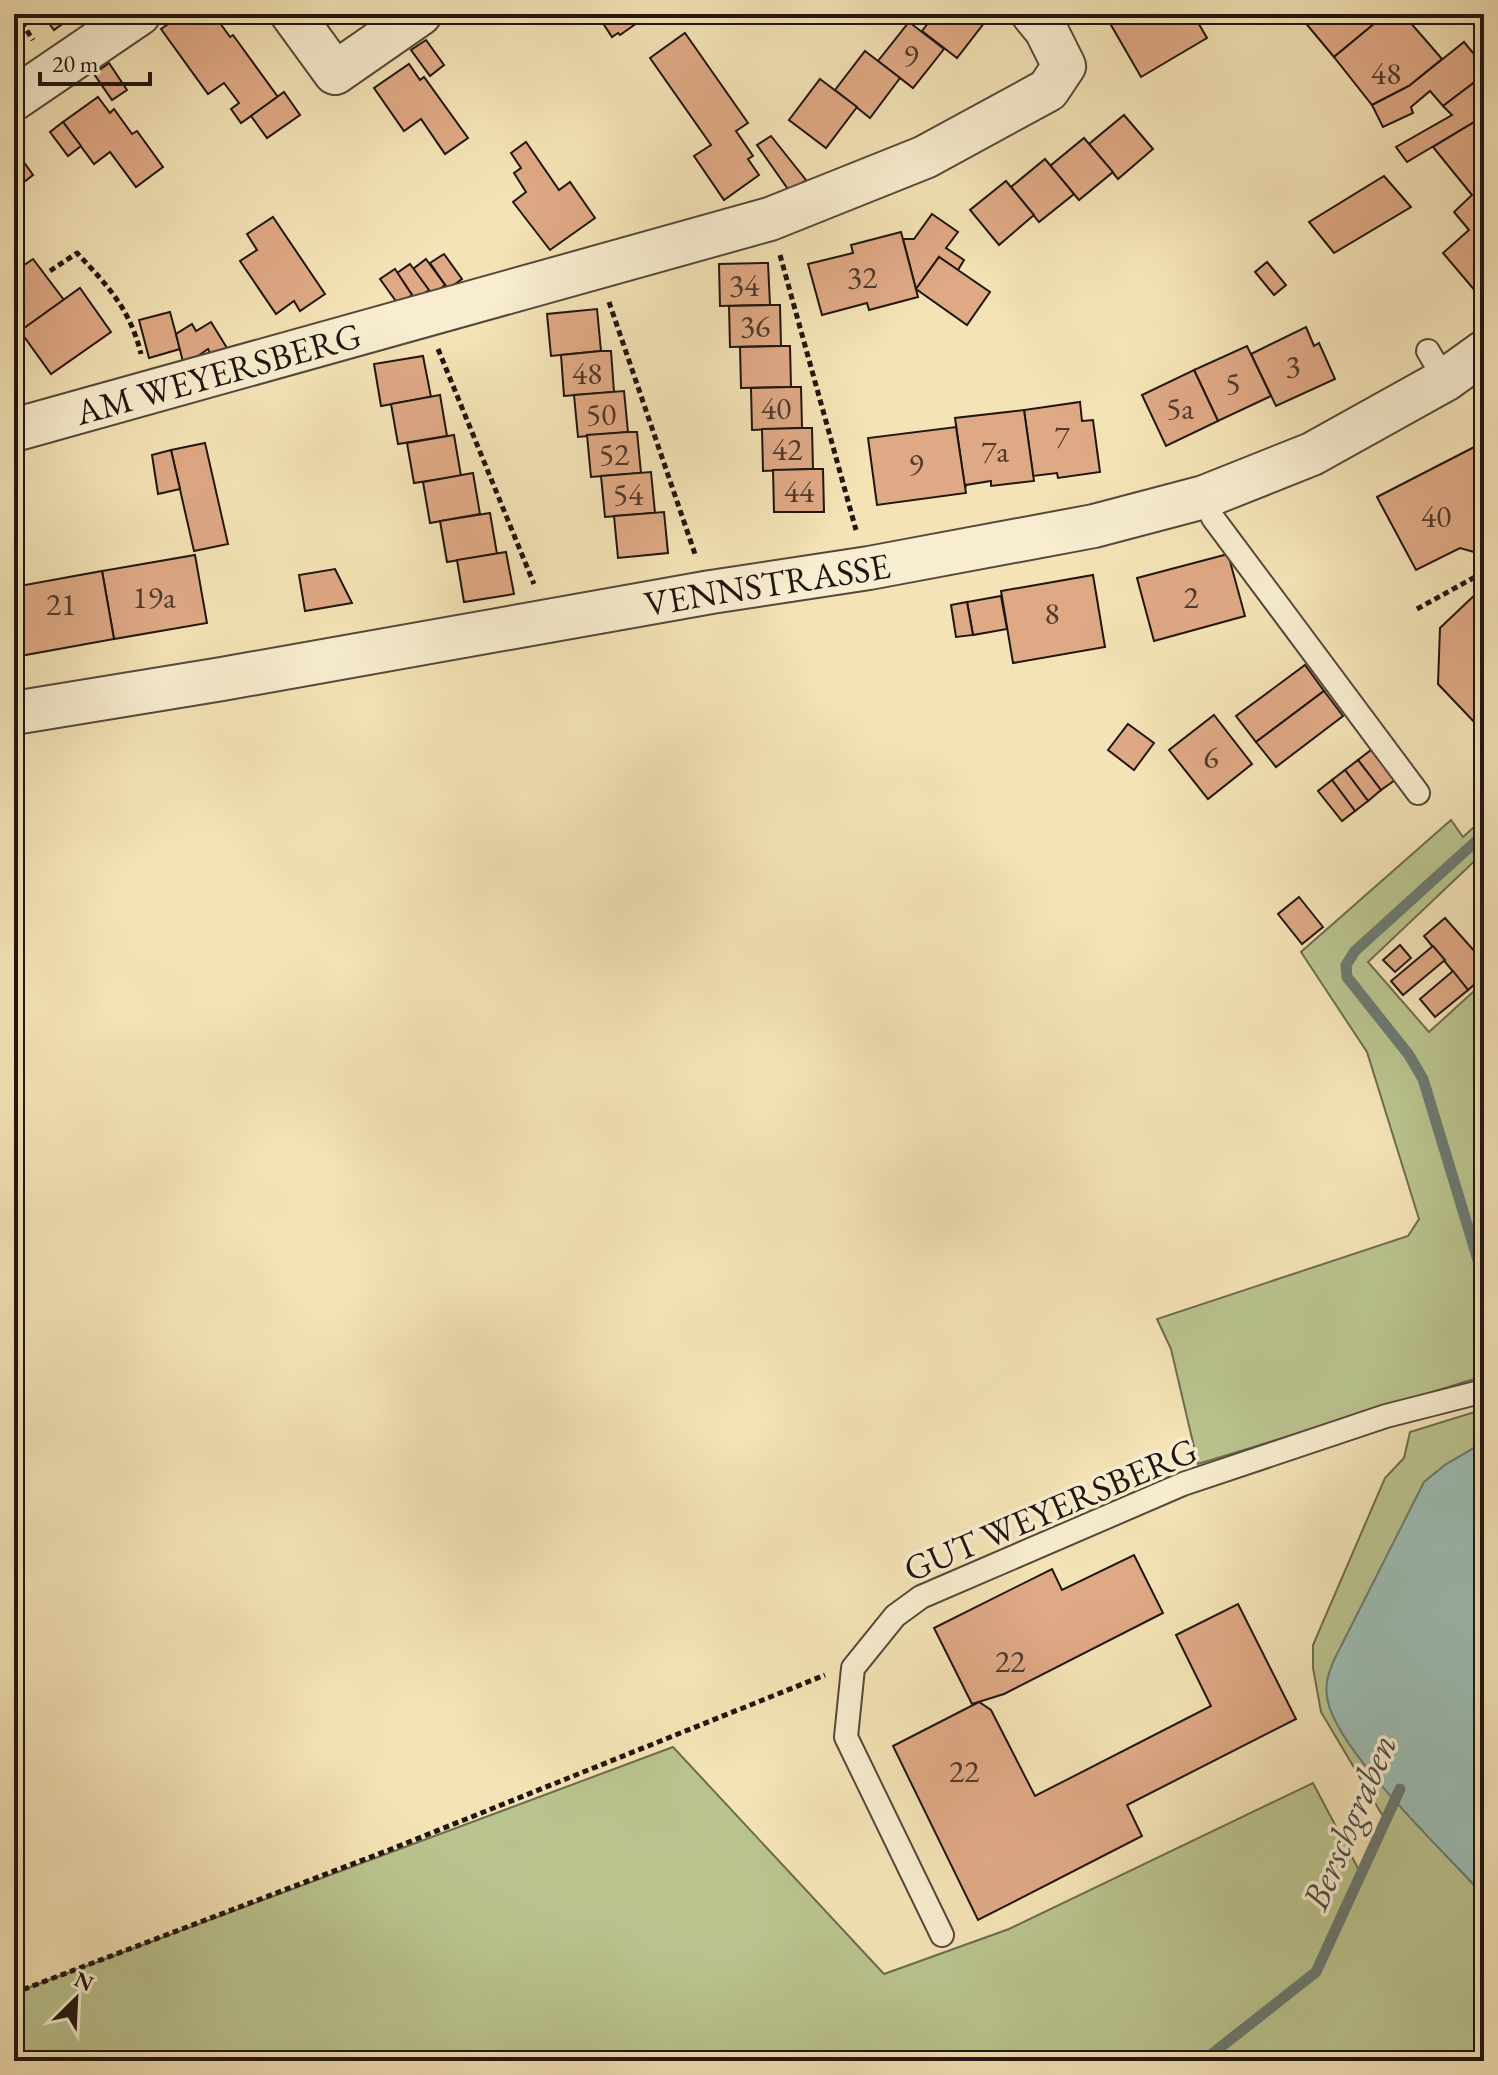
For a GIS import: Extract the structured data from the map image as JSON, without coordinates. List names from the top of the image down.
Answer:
{
  "streets": {
    "street": ["AM WEYERSBERG", "VENNSTRASSE"],
    "lane": ["GUT WEYERSBERG"]
  },
  "water": ["Berschgraben"],
  "house_numbers": [
    "9",
    "48",
    "32",
    "34",
    "36",
    "3",
    "48",
    "5",
    "40",
    "5a",
    "50",
    "7",
    "42",
    "7a",
    "52",
    "9",
    "44",
    "54",
    "40",
    "19a",
    "2",
    "21",
    "8",
    "6",
    "22",
    "22"
  ],
  "scale_bar": "20 m",
  "north": "top right"
}
